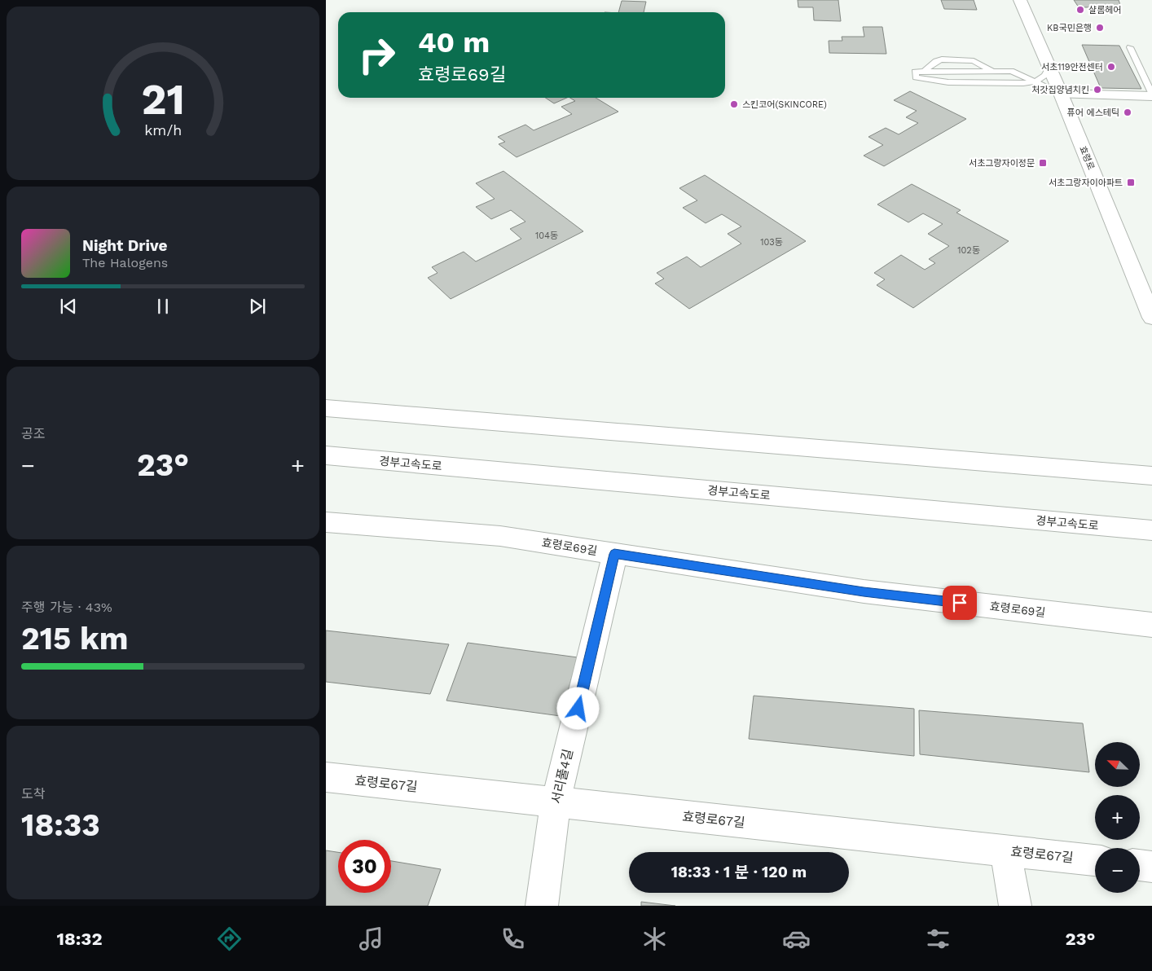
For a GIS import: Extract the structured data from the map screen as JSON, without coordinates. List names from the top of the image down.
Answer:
{
  "streets": {
    "main road": [
      "효령로",
      "경부고속도로",
      "효령로69길",
      "서리풀4길",
      "효령로67길"
    ]
  },
  "crossings": [
    ["효령로69길", "서리풀4길"],
    ["서리풀4길", "효령로67길"]
  ],
  "places": {
    "other": [
      "샬롬헤어",
      "KB국민은행",
      "서초119안전센터",
      "처갓집양념치킨",
      "스킨코어(SKINCORE)",
      "퓨어 에스테틱"
    ],
    "transit": ["서초그랑자이정문", "서초그랑자이아파트"]
  },
  "house_numbers": ["104동", "103동", "102동"],
  "north": "top left",
  "page": {
    "turn": ["40 m", "효령로69길"],
    "song": ["Night Drive", "The Halogens"],
    "tile": [
      "공조",
      ["주행 가능 · 43%", "215 km"],
      ["도착", "18:33"]
    ],
    "heat": ["−", "23°", "+"],
    "map_buttons": ["+", "−"],
    "limit": "30",
    "trip": "18:33 · 1 분 · 120 m",
    "tabs": ["18:32", "23°"],
    "gauge": ["21", "km/h"]
  }
}
